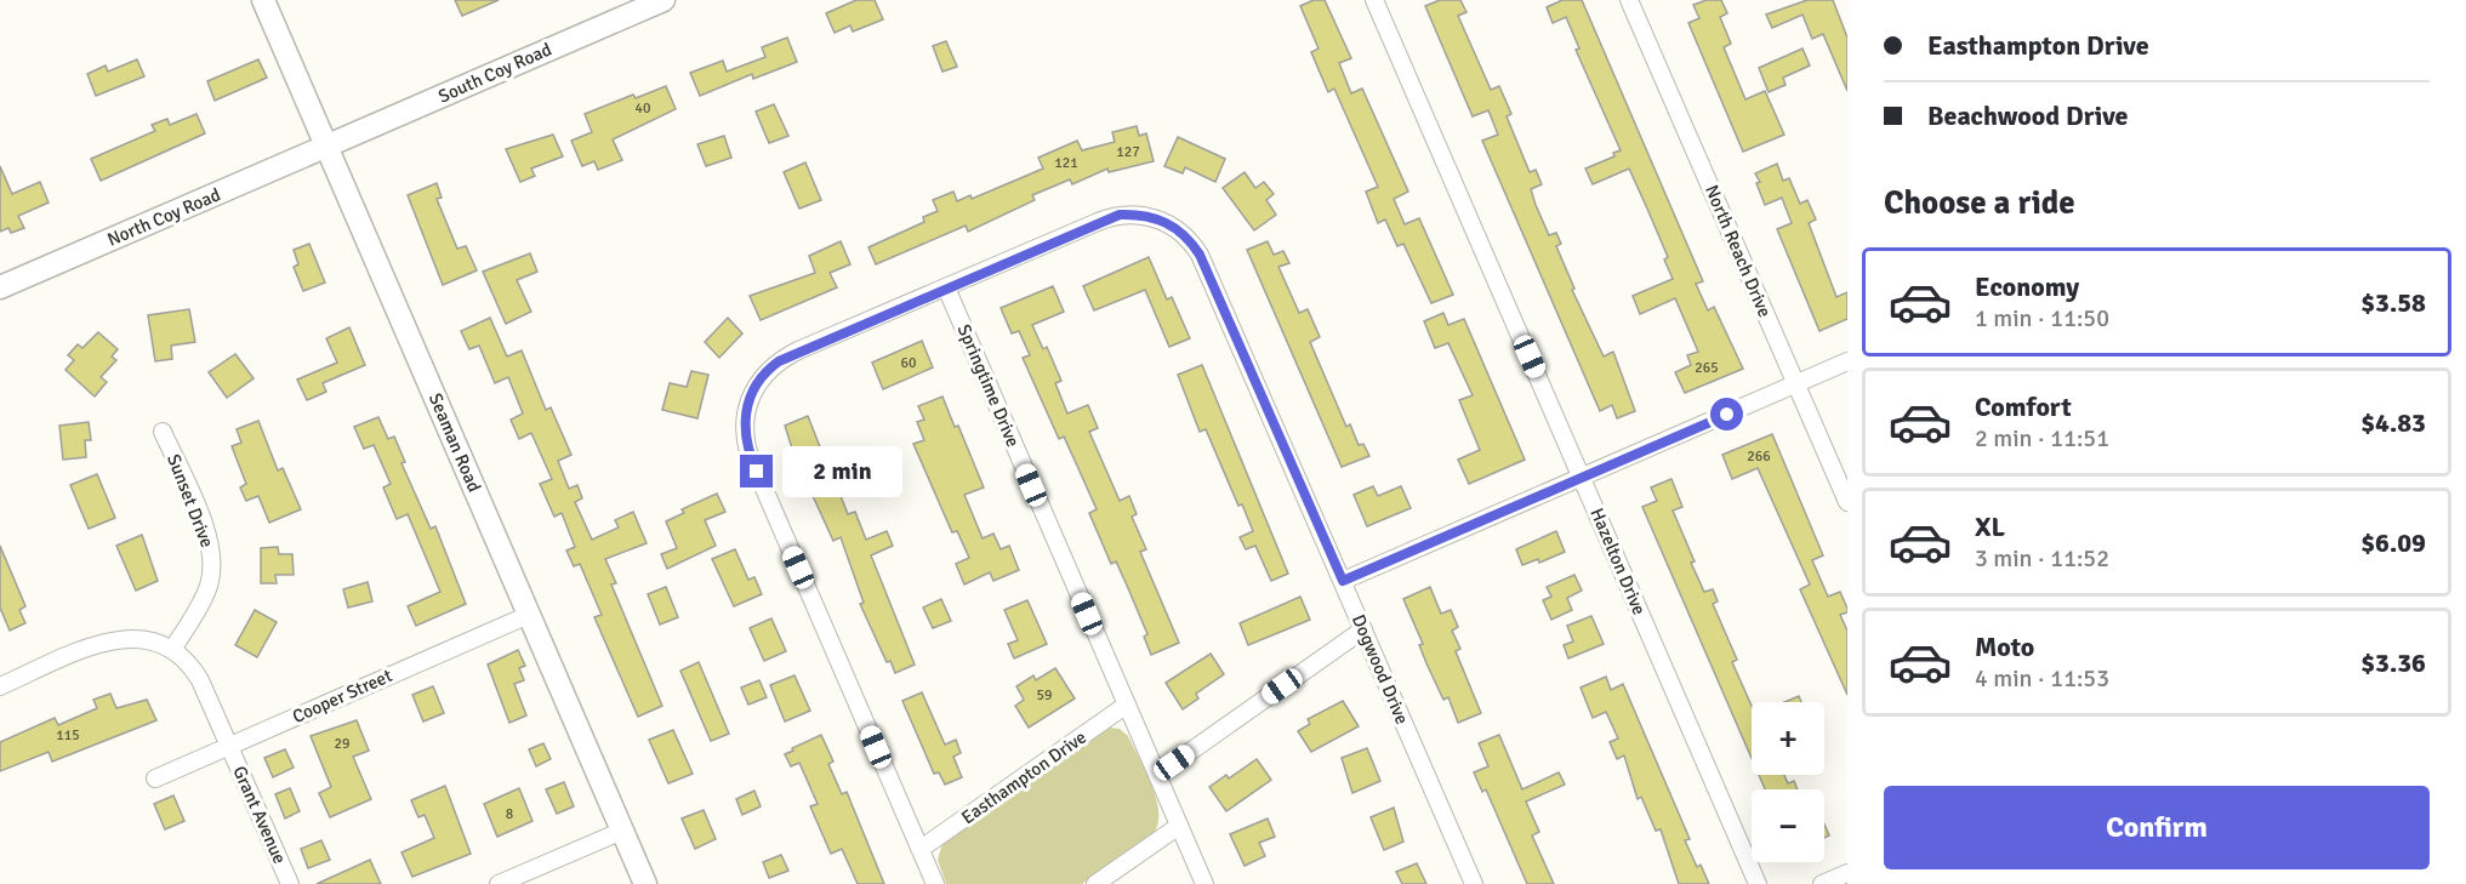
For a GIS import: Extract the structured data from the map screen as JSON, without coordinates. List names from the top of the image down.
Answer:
{
  "streets": {
    "street": [
      "South Coy Road",
      "North Coy Road",
      "North Reach Drive",
      "Springtime Drive",
      "Seaman Road",
      "Sunset Drive",
      "Hazelton Drive",
      "Dogwood Drive",
      "Cooper Street",
      "Easthampton Drive",
      "Grant Avenue"
    ]
  },
  "crossings": [
    ["South Coy Road", "North Coy Road"],
    ["South Coy Road", "Seaman Road"],
    ["North Coy Road", "Seaman Road"],
    ["Springtime Drive", "Dogwood Drive"],
    ["Springtime Drive", "Easthampton Drive"],
    ["Seaman Road", "Cooper Street"],
    ["Sunset Drive", "Grant Avenue"],
    ["Cooper Street", "Grant Avenue"]
  ],
  "house_numbers": [
    "40",
    "127",
    "121",
    "60",
    "265",
    "266",
    "59",
    "115",
    "29",
    "8"
  ],
  "page": {
    "banner": ["Easthampton Drive", "Beachwood Drive"],
    "heading": "Choose a ride",
    "list": [
      {
        "name": "Economy",
        "note": "1 min · 11:50",
        "value": "$3.58"
      },
      {
        "name": "Comfort",
        "note": "2 min · 11:51",
        "value": "$4.83"
      },
      {
        "name": "XL",
        "note": "3 min · 11:52",
        "value": "$6.09"
      },
      {
        "name": "Moto",
        "note": "4 min · 11:53",
        "value": "$3.36"
      }
    ],
    "bubble": "2 min",
    "map_buttons": ["+", "−"],
    "buttons": "Confirm"
  }
}
